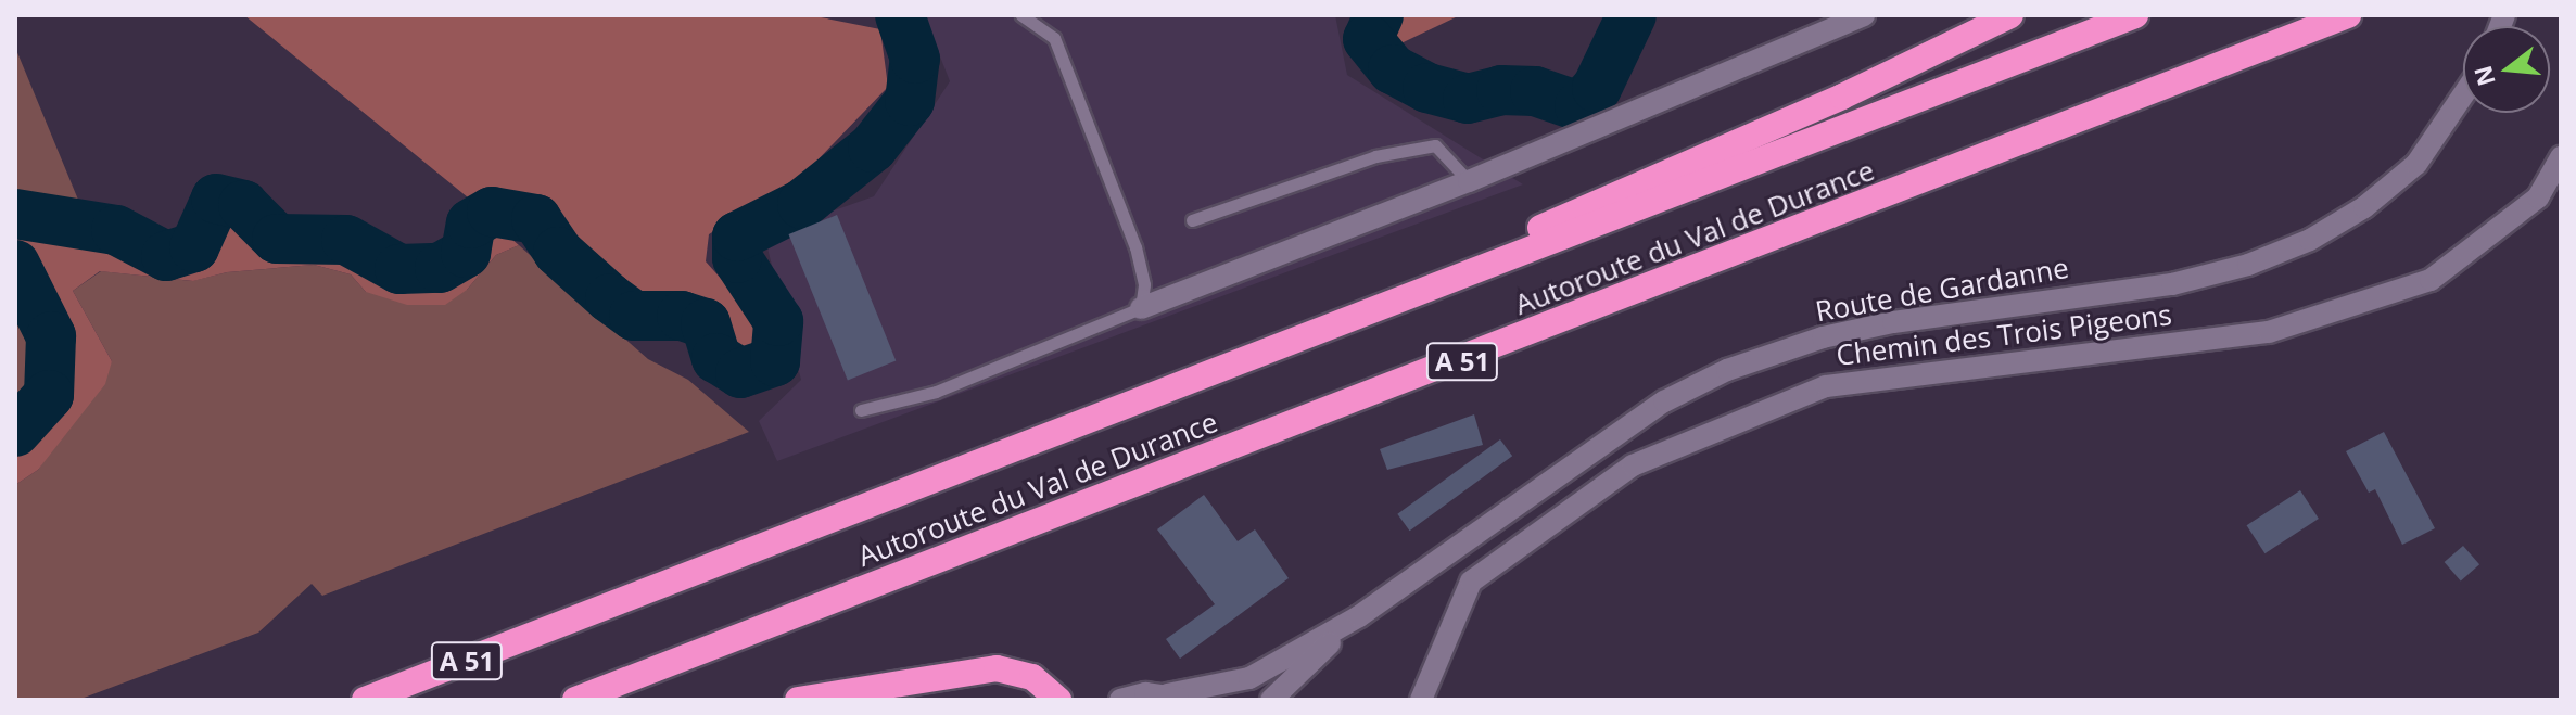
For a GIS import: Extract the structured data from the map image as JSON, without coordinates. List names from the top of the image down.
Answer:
{
  "streets": {
    "highway": ["Autoroute du Val de Durance", "A 51"],
    "street": ["Route de Gardanne", "Chemin des Trois Pigeons"]
  },
  "north": "left"
}
